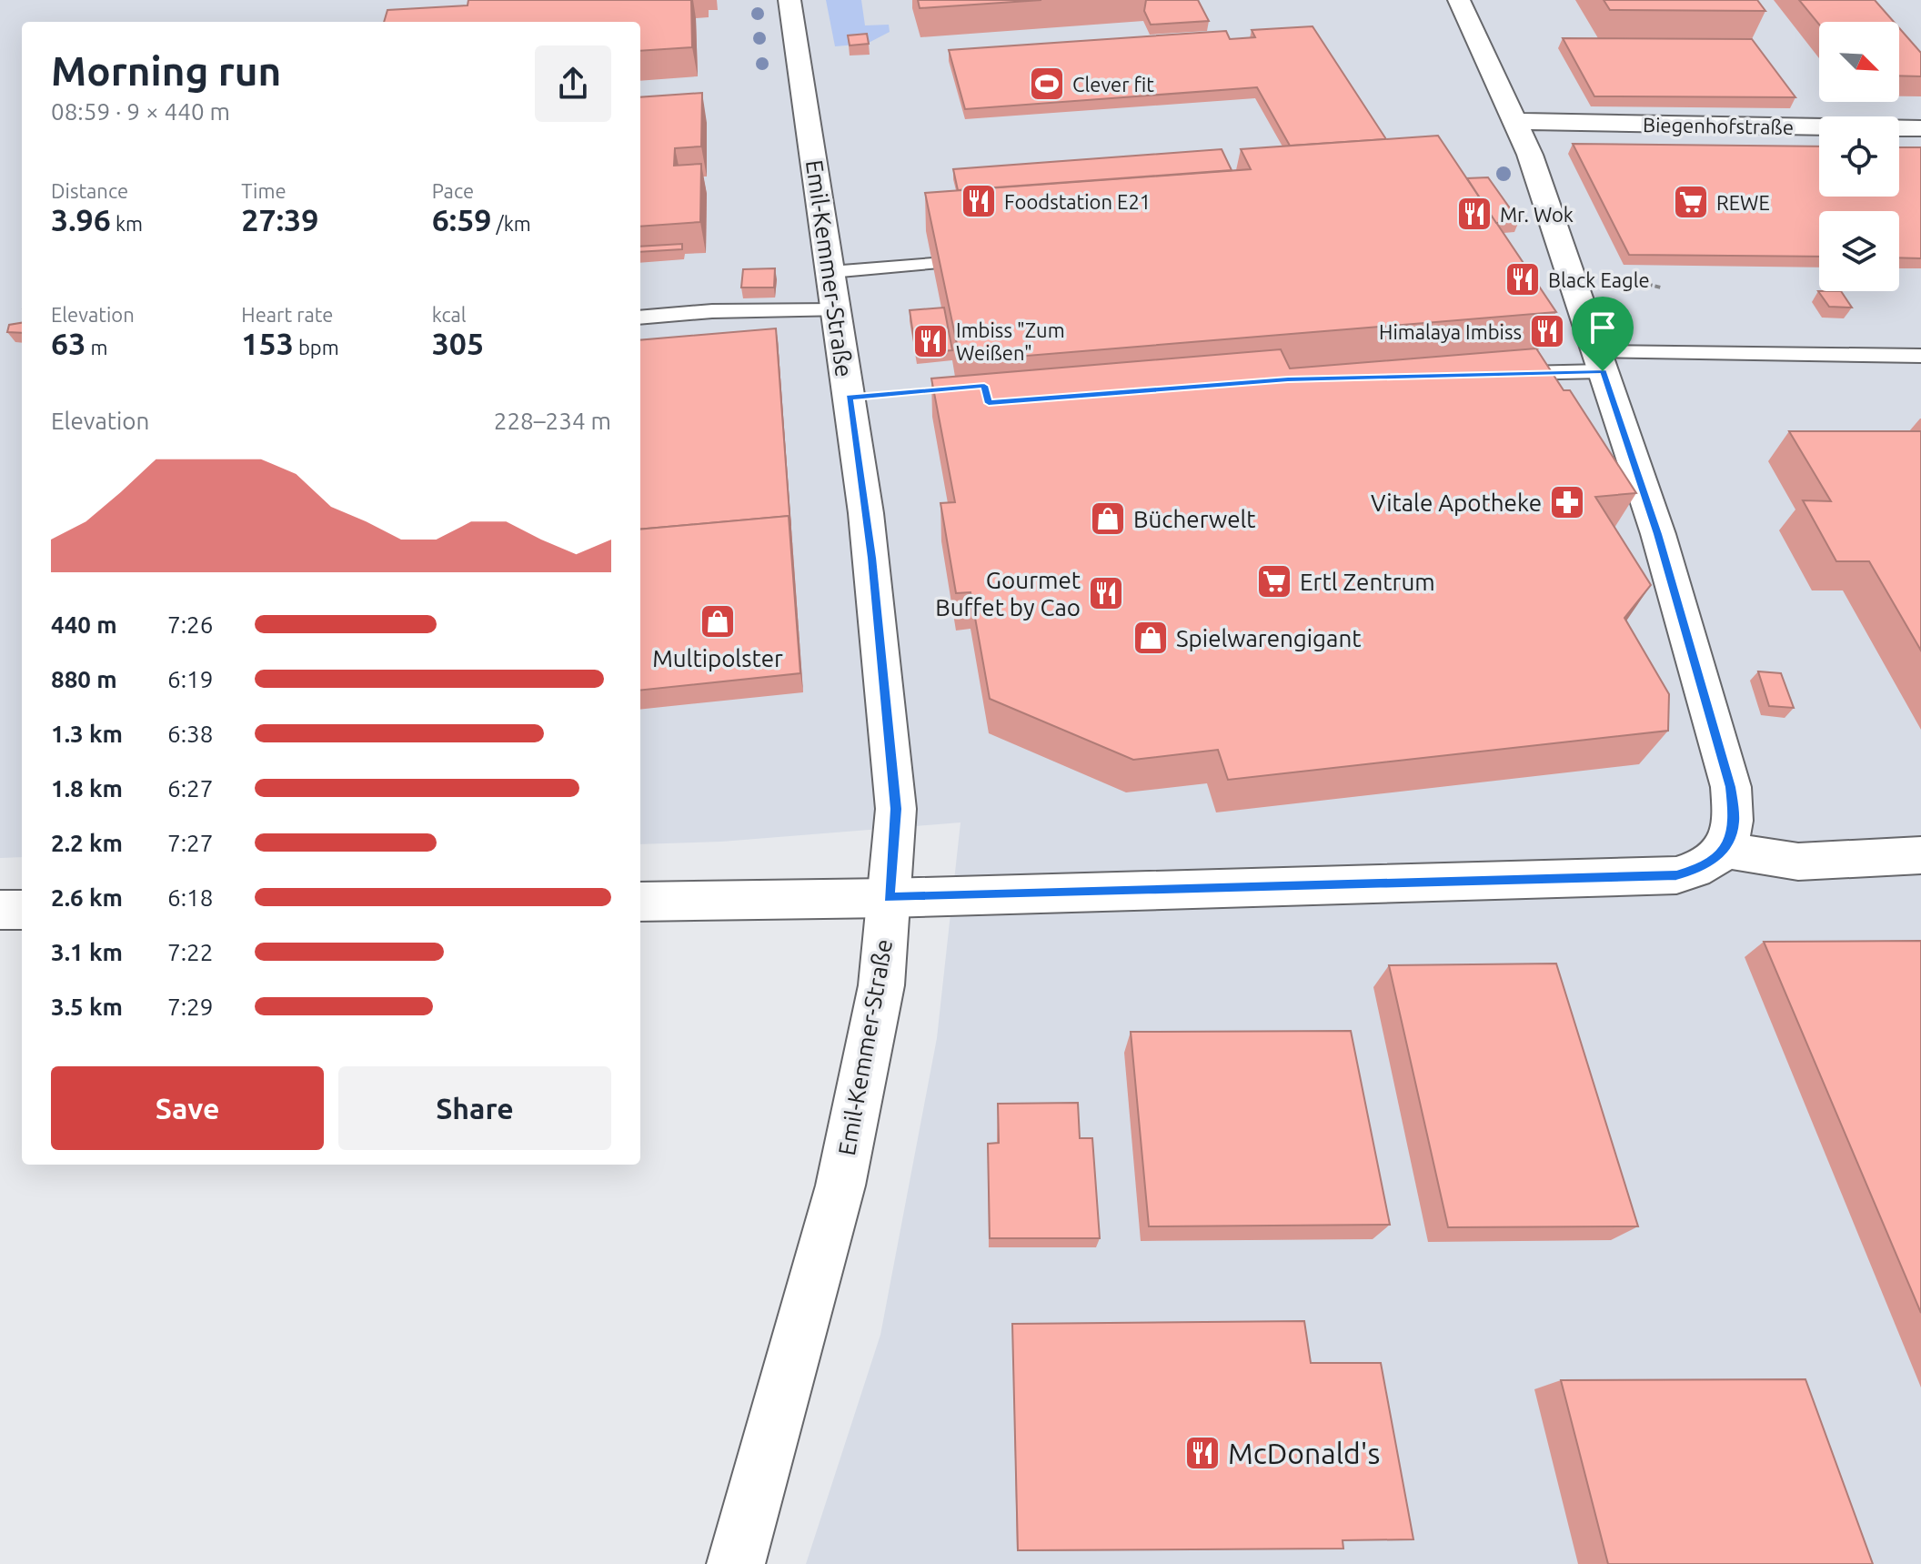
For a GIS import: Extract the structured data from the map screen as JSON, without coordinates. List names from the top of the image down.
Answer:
{
  "streets": {
    "street": ["Biegenhofstraße", "Emil-Kemmer-Straße"]
  },
  "places": {
    "sports": ["Clever fit"],
    "restaurant": [
      "Foodstation E21",
      "Mr. Wok",
      "Black Eagle",
      "Himalaya Imbiss",
      "Imbiss \"Zum Weißen\"",
      "Gourmet Buffet by Cao",
      "McDonald's"
    ],
    "supermarket": ["REWE", "Ertl Zentrum"],
    "pharmacy": ["Vitale Apotheke"],
    "shop": ["Bücherwelt", "Multipolster", "Spielwarengigant"]
  },
  "north": "bottom right",
  "page": {
    "heading": ["Morning run", "08:59 · 9 × 440 m"],
    "stats": [
      ["Distance", "3.96 km"],
      ["Time", "27:39"],
      ["Pace", "6:59 /km"],
      ["Elevation", "63 m"],
      ["Heart rate", "153 bpm"],
      ["kcal", "305"]
    ],
    "chart": ["Elevation", "228–234 m"],
    "list": [
      {
        "name": "440 m",
        "note": "7:26"
      },
      {
        "name": "880 m",
        "note": "6:19"
      },
      {
        "name": "1.3 km",
        "note": "6:38"
      },
      {
        "name": "1.8 km",
        "note": "6:27"
      },
      {
        "name": "2.2 km",
        "note": "7:27"
      },
      {
        "name": "2.6 km",
        "note": "6:18"
      },
      {
        "name": "3.1 km",
        "note": "7:22"
      },
      {
        "name": "3.5 km",
        "note": "7:29"
      }
    ],
    "buttons": ["Save", "Share"]
  }
}
